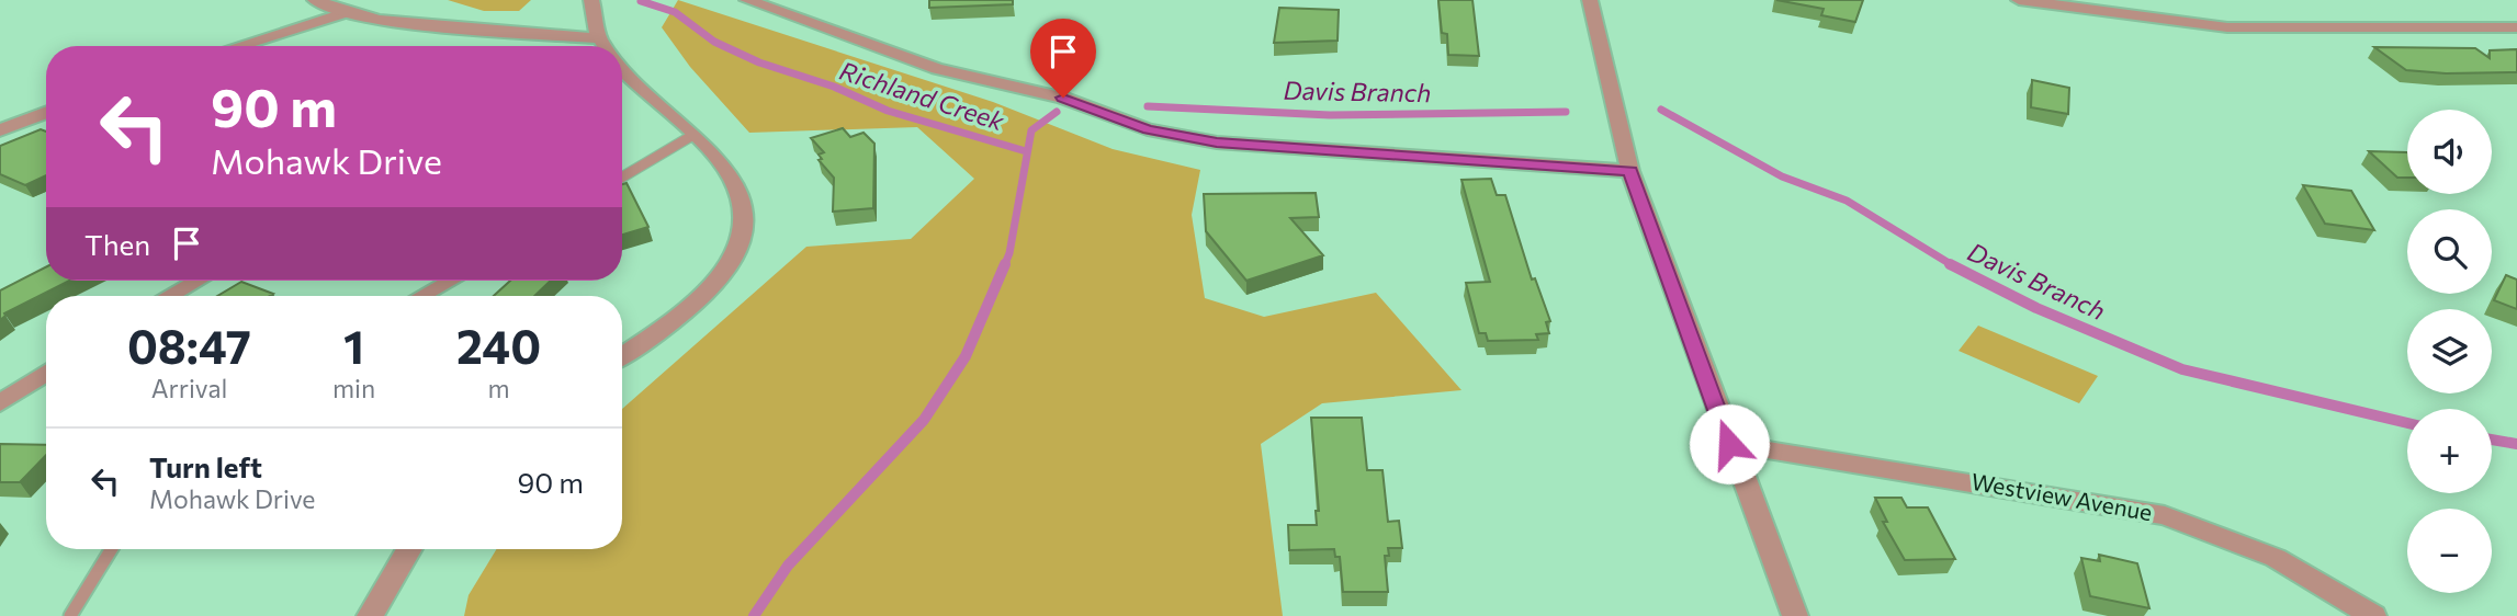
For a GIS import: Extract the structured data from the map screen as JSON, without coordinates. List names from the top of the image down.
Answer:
{
  "streets": {
    "street": ["Westview Avenue"]
  },
  "water": ["Davis Branch", "Richland Creek"],
  "page": {
    "turn": ["90 m", "Mohawk Drive"],
    "map_buttons": ["+", "−"],
    "then": "Then",
    "eta": [
      "08:47",
      "Arrival",
      "1",
      "min",
      "240",
      "m"
    ],
    "list": [
      {
        "name": "Turn left",
        "note": "Mohawk Drive",
        "value": "90 m"
      }
    ]
  }
}
